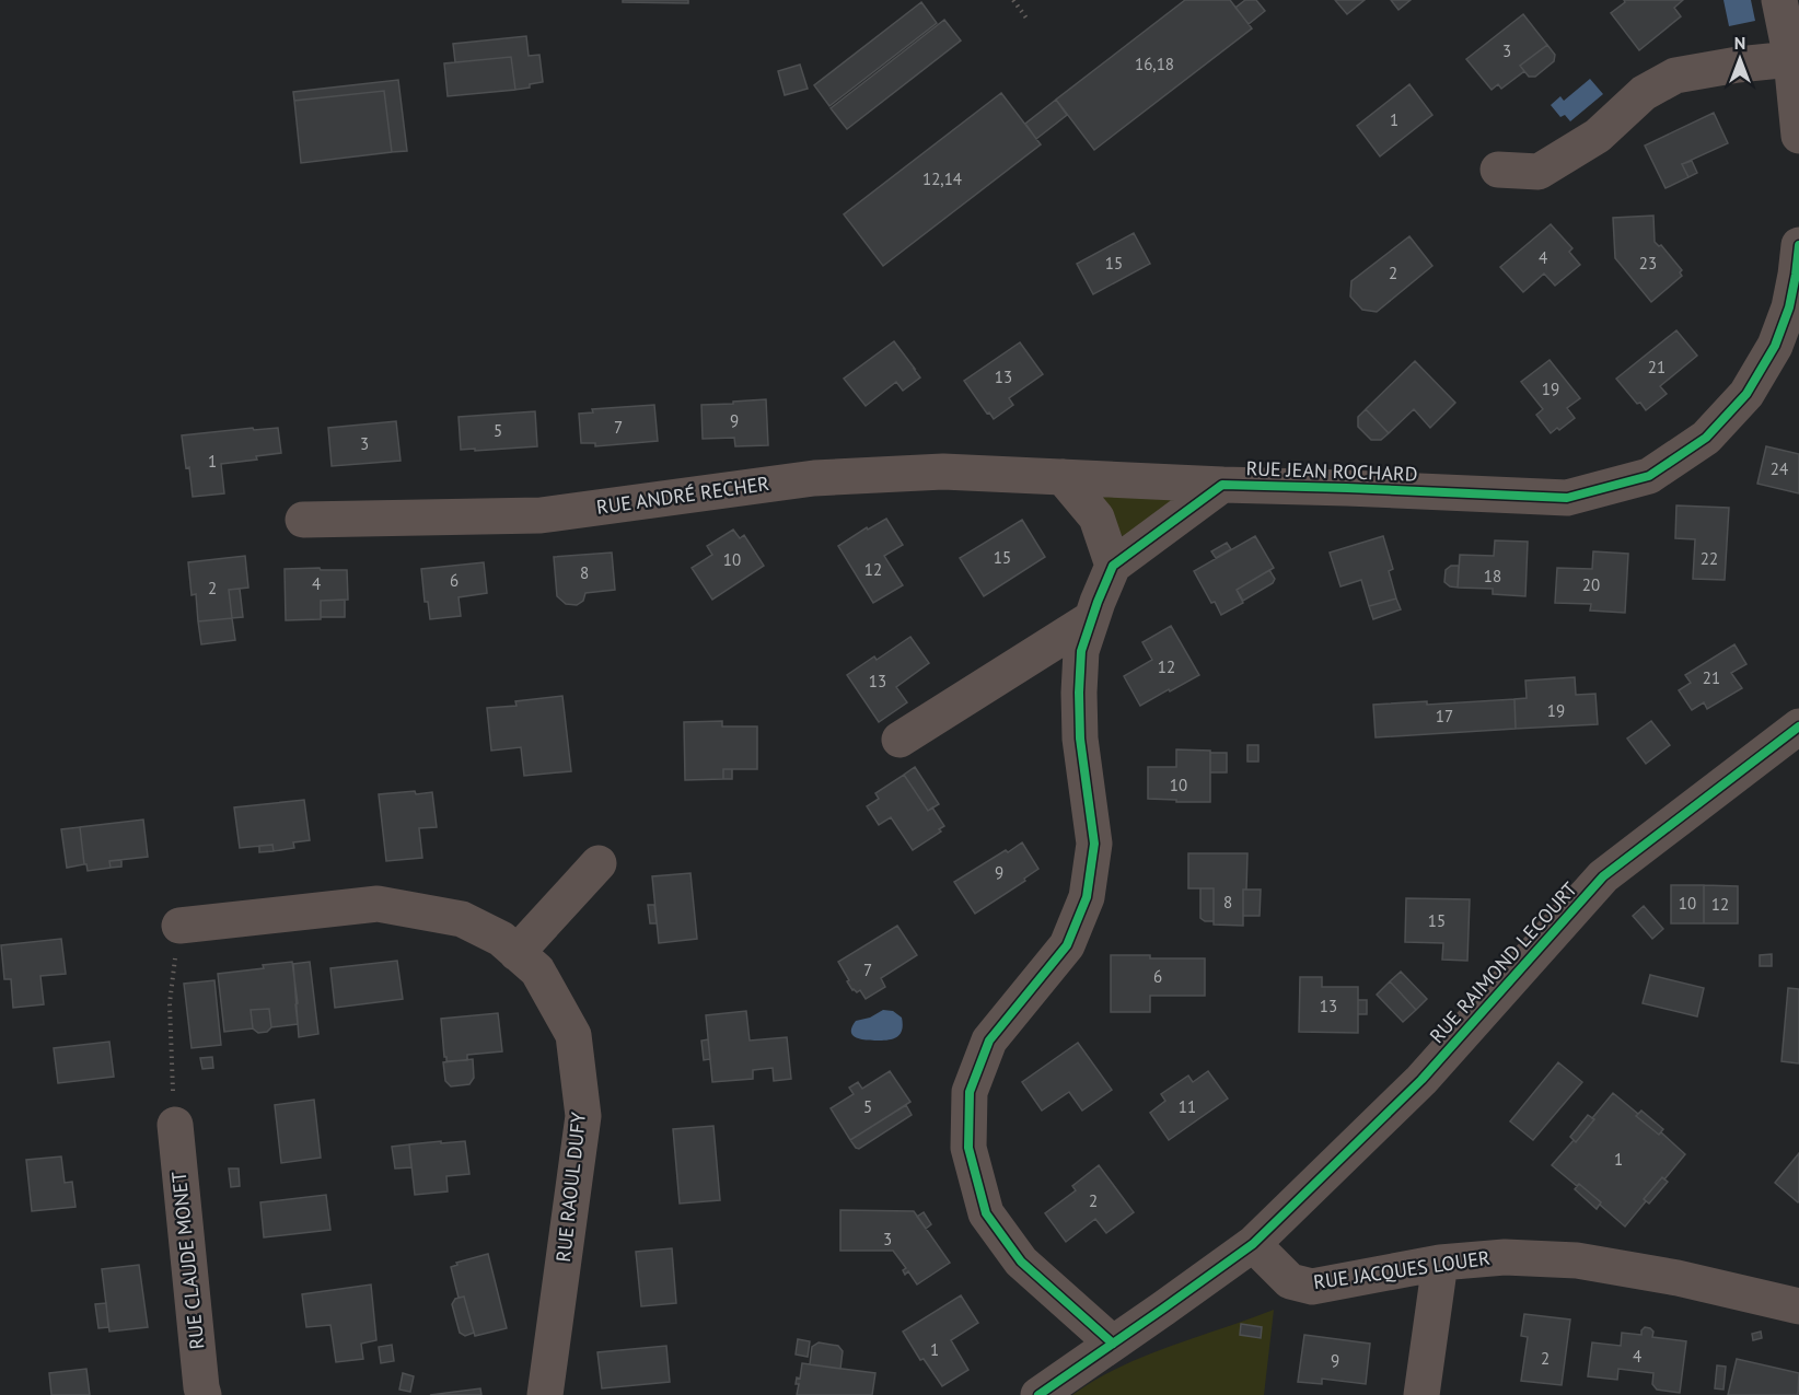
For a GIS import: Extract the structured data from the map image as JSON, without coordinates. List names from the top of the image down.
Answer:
{
  "streets": {
    "street": [
      "RUE JEAN ROCHARD",
      "RUE ANDRÉ RECHER",
      "RUE RAIMOND LECOURT",
      "RUE RAOUL DUFY",
      "RUE CLAUDE MONET",
      "RUE JACQUES LOUER"
    ]
  },
  "crossings": [
    ["RUE JEAN ROCHARD", "RUE ANDRÉ RECHER"],
    ["RUE RAIMOND LECOURT", "RUE JACQUES LOUER"]
  ],
  "house_numbers": [
    "3",
    "16,18",
    "1",
    "12,14",
    "4",
    "15",
    "23",
    "2",
    "21",
    "13",
    "19",
    "9",
    "7",
    "5",
    "3",
    "1",
    "24",
    "15",
    "22",
    "10",
    "12",
    "8",
    "18",
    "6",
    "4",
    "20",
    "2",
    "12",
    "21",
    "13",
    "19",
    "17",
    "10",
    "9",
    "8",
    "10",
    "12",
    "15",
    "7",
    "6",
    "13",
    "5",
    "11",
    "1",
    "2",
    "3",
    "1",
    "4",
    "2",
    "9"
  ],
  "north": "top"
}
